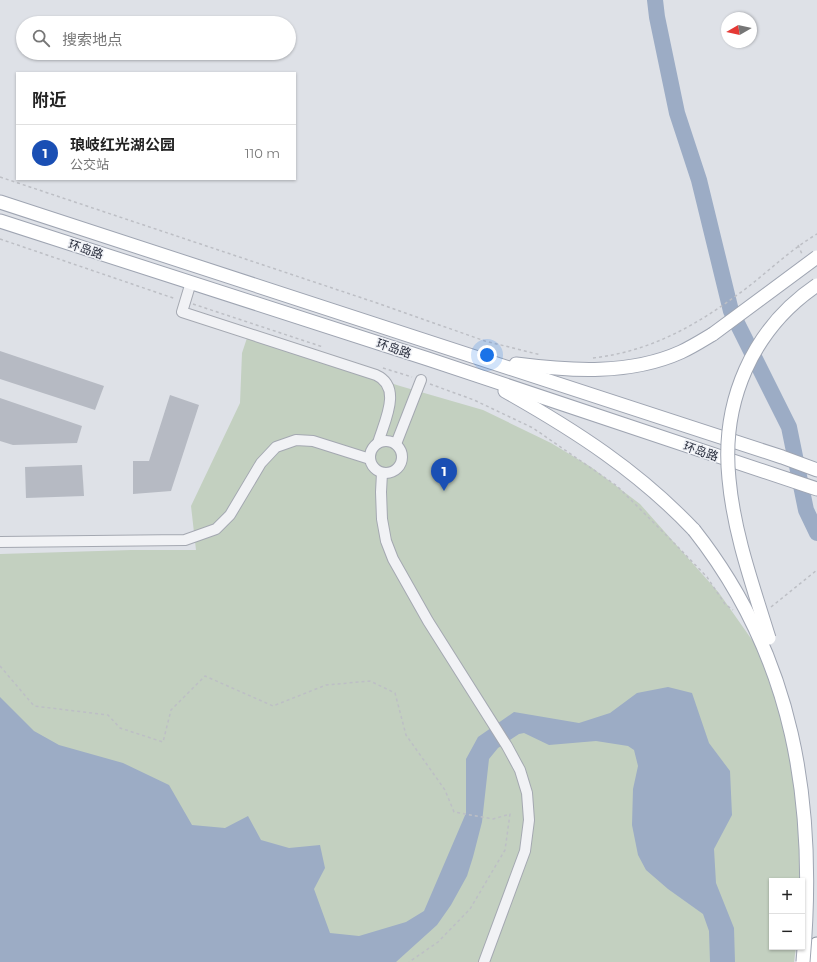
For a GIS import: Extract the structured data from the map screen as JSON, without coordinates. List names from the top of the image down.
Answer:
{
  "streets": {
    "main road": ["环岛路"]
  },
  "north": "left",
  "page": {
    "search": "搜索地点",
    "heading": "附近",
    "list": [
      {
        "mark": "1",
        "name": "琅岐红光湖公园",
        "note": "公交站",
        "value": "110 m"
      }
    ],
    "pins": "1",
    "map_buttons": ["+", "−"]
  }
}
